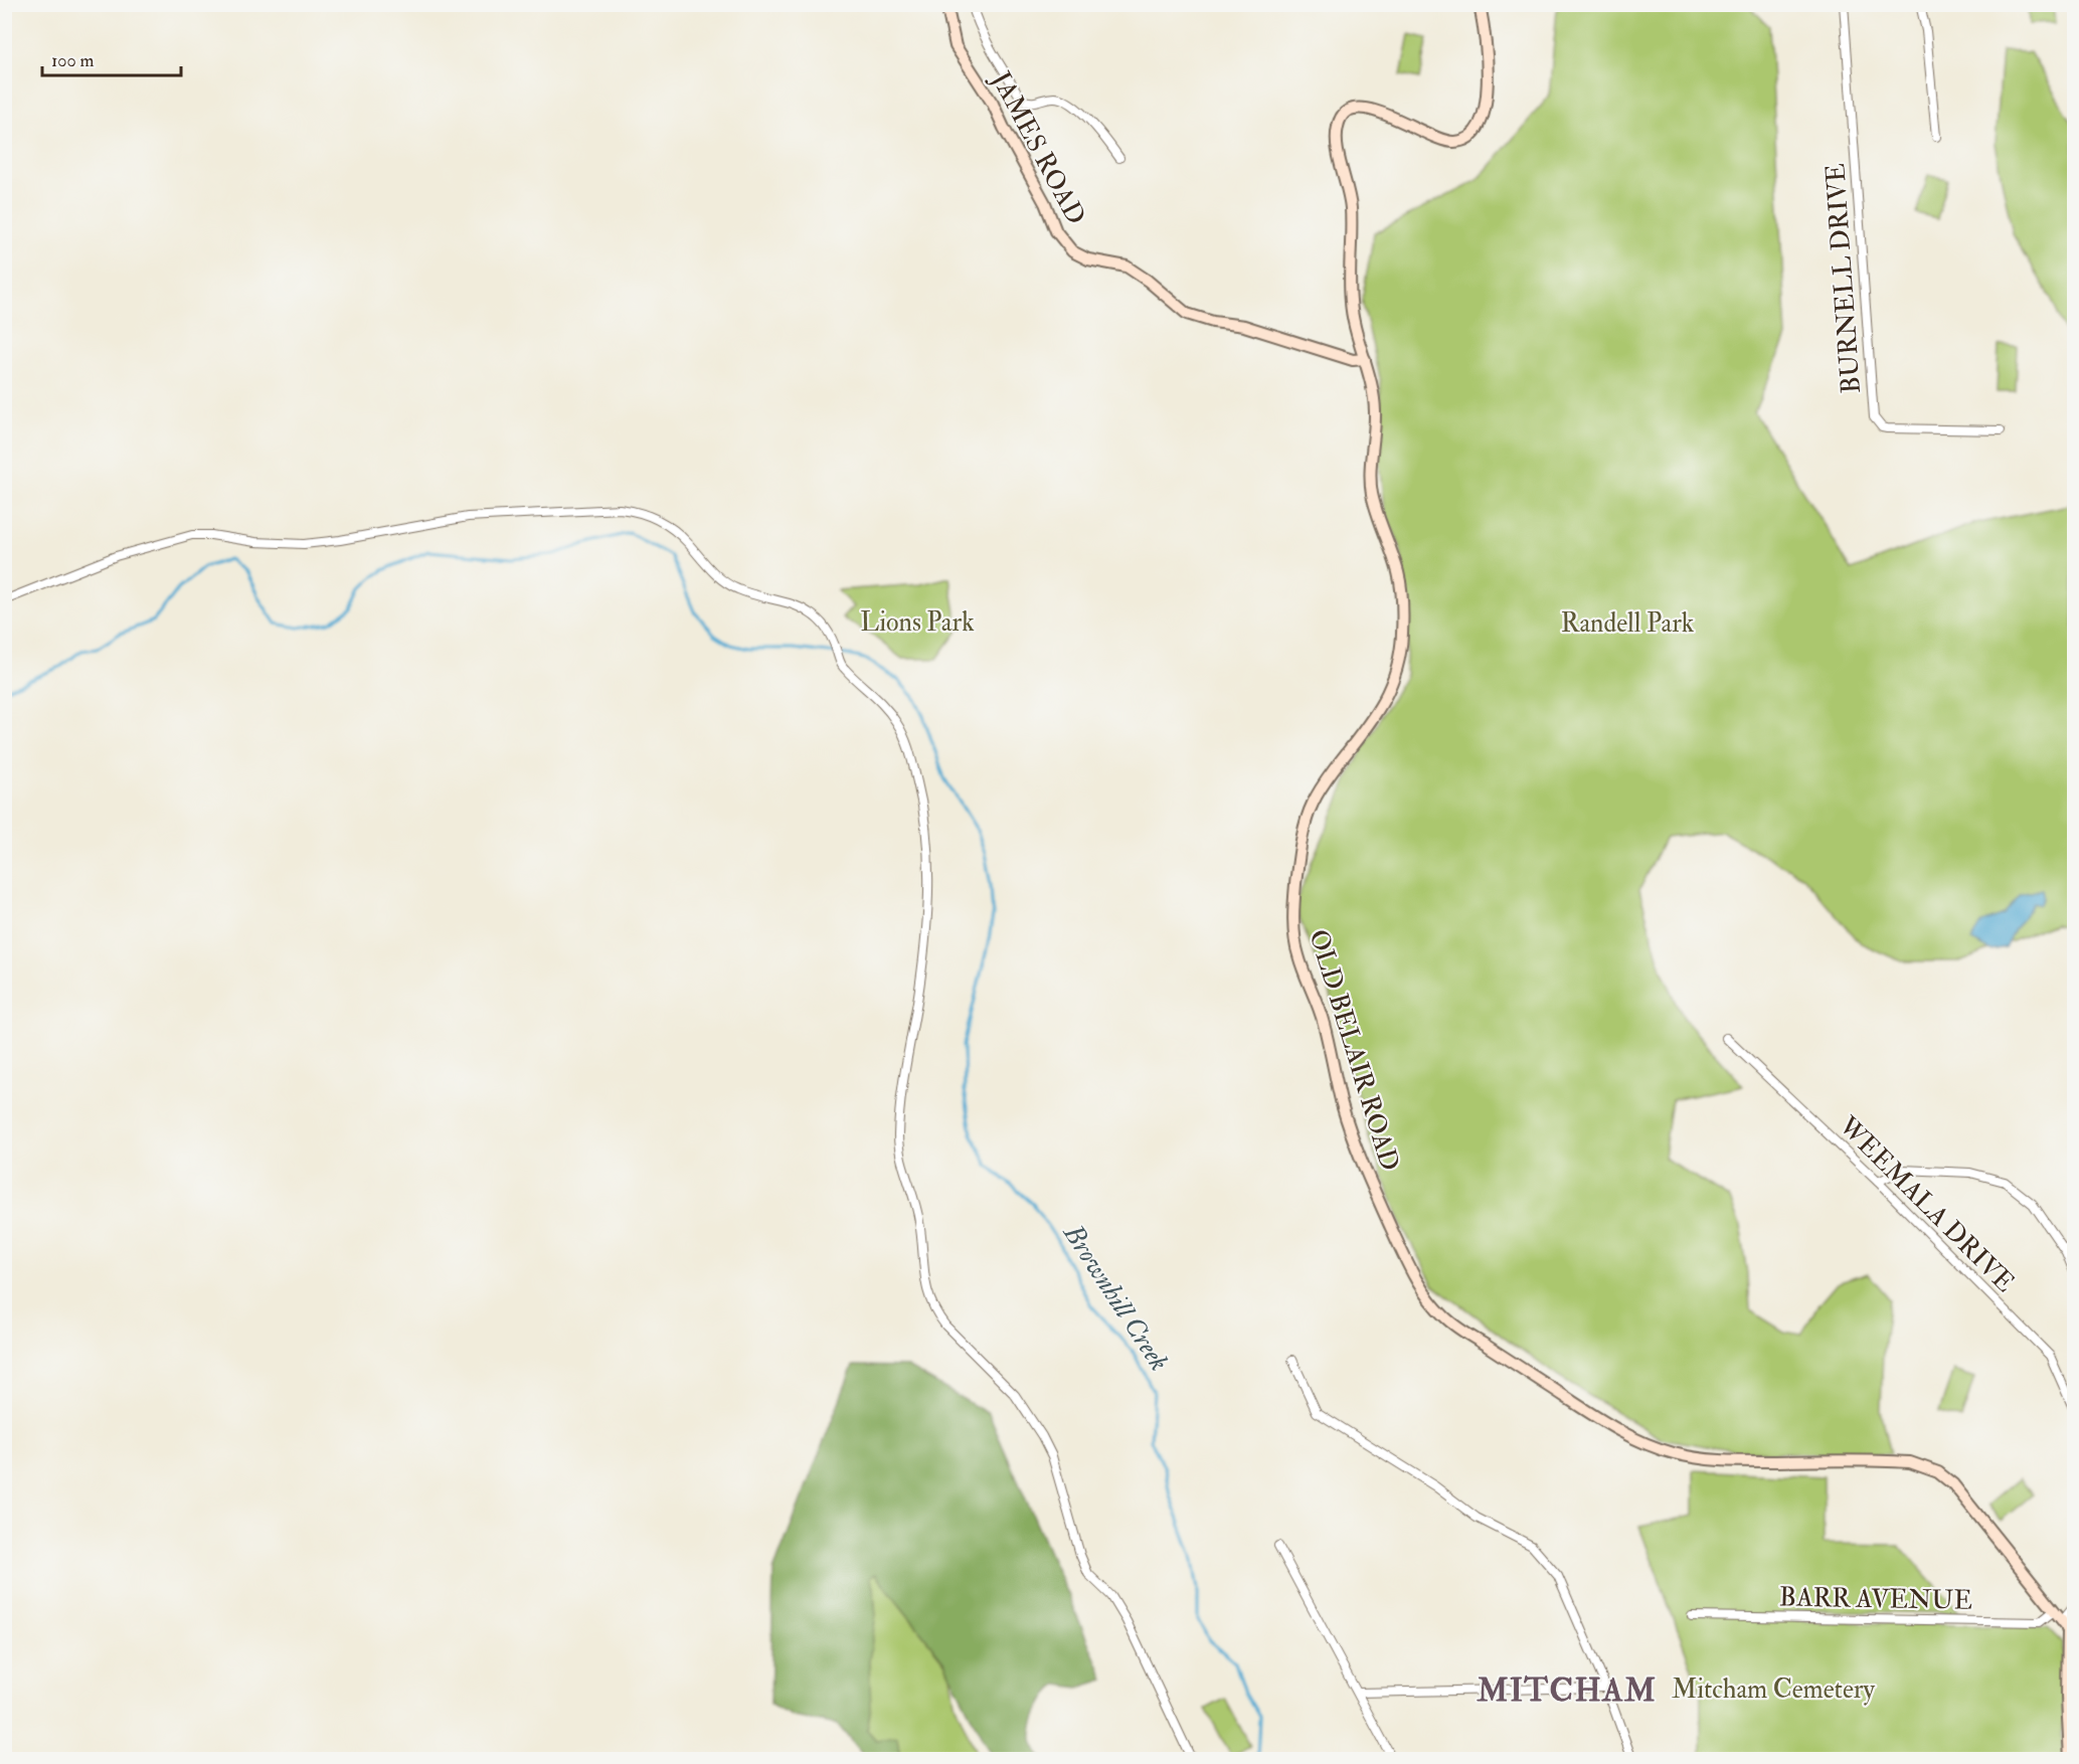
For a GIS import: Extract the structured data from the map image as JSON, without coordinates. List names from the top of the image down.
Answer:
{
  "streets": {
    "main road": ["JAMES ROAD", "OLD BELAIR ROAD"],
    "street": ["BURNELL DRIVE", "WEEMALA DRIVE", "BARR AVENUE"]
  },
  "crossings": [
    ["JAMES ROAD", "OLD BELAIR ROAD"],
    ["OLD BELAIR ROAD", "BARR AVENUE"]
  ],
  "districts": ["MITCHAM"],
  "water": ["Brownhill Creek"],
  "parks": ["Lions Park", "Randell Park", "Mitcham Cemetery"],
  "scale_bar": "100 m"
}
